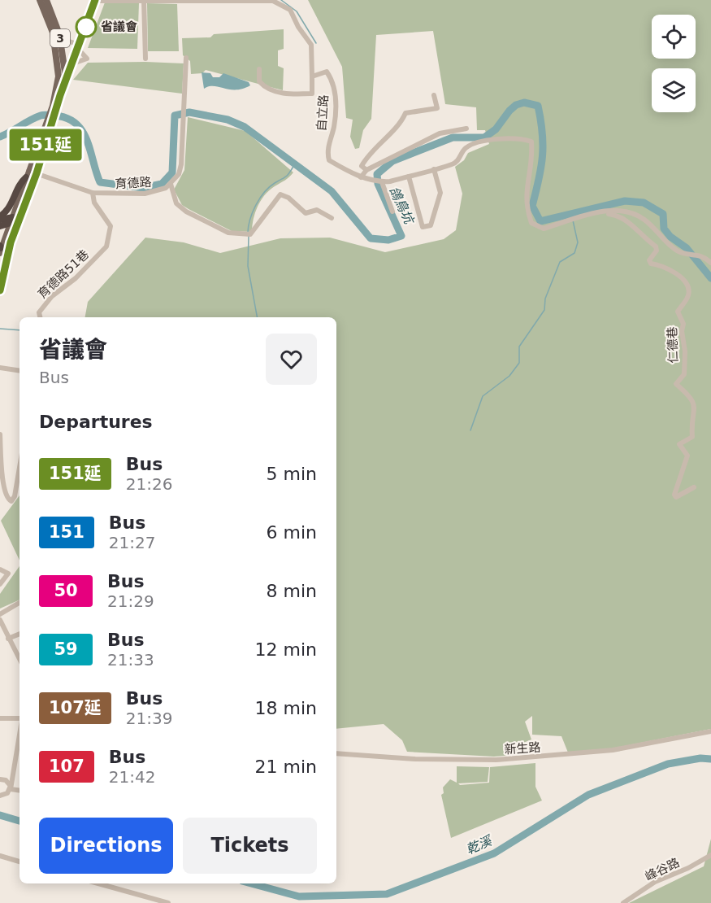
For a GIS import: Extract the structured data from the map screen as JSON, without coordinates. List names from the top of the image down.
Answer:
{
  "streets": {
    "main road": ["3"],
    "street": [
      "自立路",
      "育德路",
      "育德路51巷",
      "仁德巷",
      "新生路",
      "峰谷路"
    ]
  },
  "crossings": [
    ["3", "育德路"],
    ["育德路", "育德路51巷"]
  ],
  "water": ["鴿鳥坑", "乾溪"],
  "places": ["省議會"],
  "lines": ["bus line 151延"],
  "page": {
    "on_map": "151延",
    "heading": [
      ["省議會", "Bus"],
      "Departures"
    ],
    "list": [
      {
        "mark": "151延",
        "name": "Bus",
        "note": "21:26",
        "value": "5 min"
      },
      {
        "mark": "151",
        "name": "Bus",
        "note": "21:27",
        "value": "6 min"
      },
      {
        "mark": "50",
        "name": "Bus",
        "note": "21:29",
        "value": "8 min"
      },
      {
        "mark": "59",
        "name": "Bus",
        "note": "21:33",
        "value": "12 min"
      },
      {
        "mark": "107延",
        "name": "Bus",
        "note": "21:39",
        "value": "18 min"
      },
      {
        "mark": "107",
        "name": "Bus",
        "note": "21:42",
        "value": "21 min"
      }
    ],
    "buttons": ["Directions", "Tickets"]
  }
}
